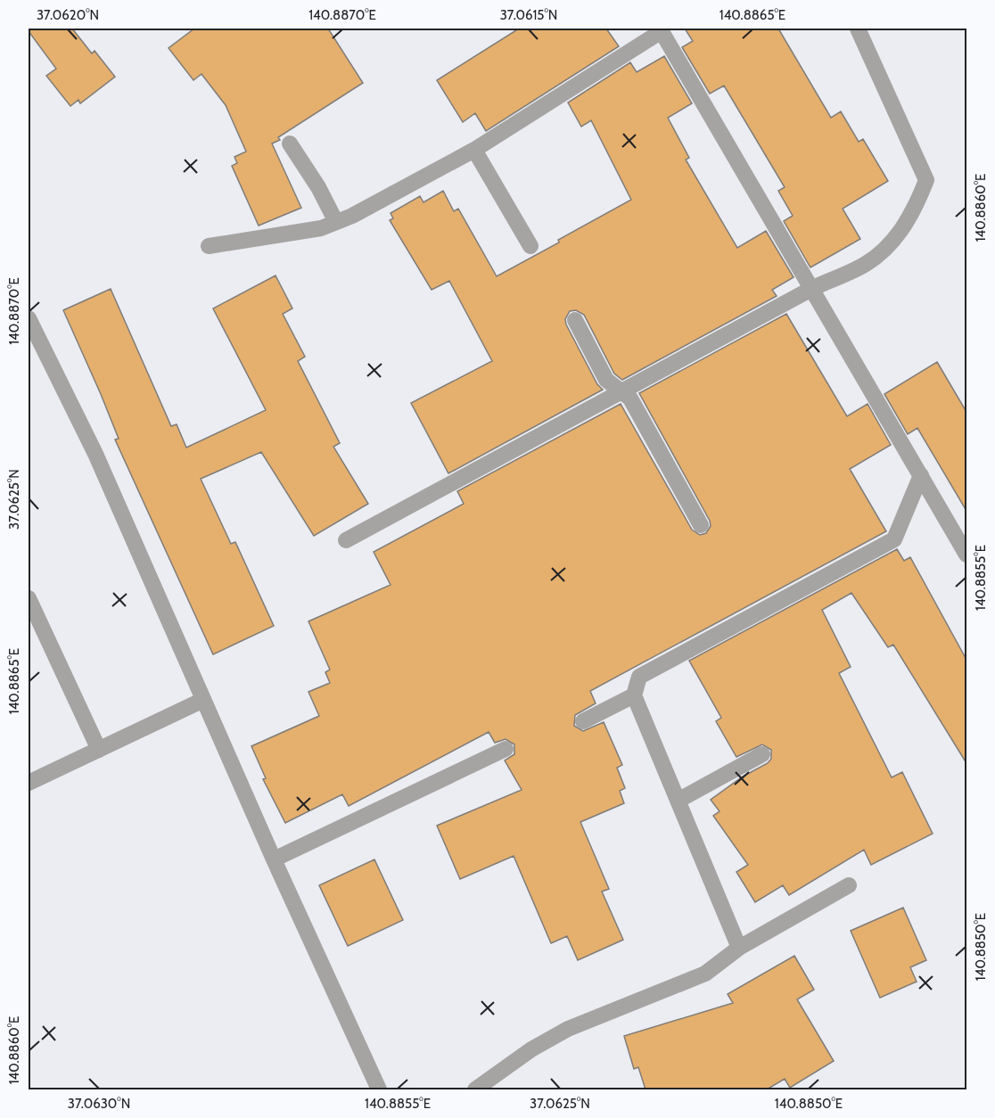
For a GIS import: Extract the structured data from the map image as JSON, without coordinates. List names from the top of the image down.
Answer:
{
  "coordinates": [
    "37.0620°N",
    "140.8870°E",
    "37.0615°N",
    "140.8865°E",
    "140.8860°E",
    "37.0625°N",
    "140.8855°E",
    "140.8850°E",
    "37.0630°N"
  ]
}
